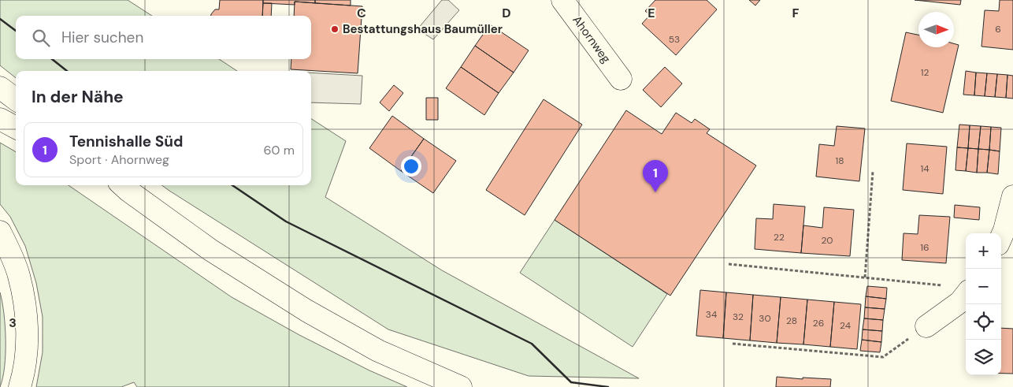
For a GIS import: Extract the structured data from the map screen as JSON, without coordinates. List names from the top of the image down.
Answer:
{
  "streets": {
    "main road": ["Ahornweg"]
  },
  "places": ["Bestattungshaus Baumüller"],
  "house_numbers": [
    "6",
    "53",
    "12",
    "18",
    "14",
    "22",
    "20",
    "16",
    "34",
    "32",
    "30",
    "28",
    "26",
    "24"
  ],
  "north": "right",
  "page": {
    "search": "Hier suchen",
    "heading": "In der Nähe",
    "list": [
      {
        "mark": "1",
        "name": "Tennishalle Süd",
        "note": "Sport · Ahornweg",
        "value": "60 m"
      }
    ],
    "pins": "1",
    "map_buttons": ["+", "−"]
  },
  "grid": {
    "columns": [
      "C",
      "D",
      "E",
      "F"
    ],
    "rows": ["3"]
  }
}
